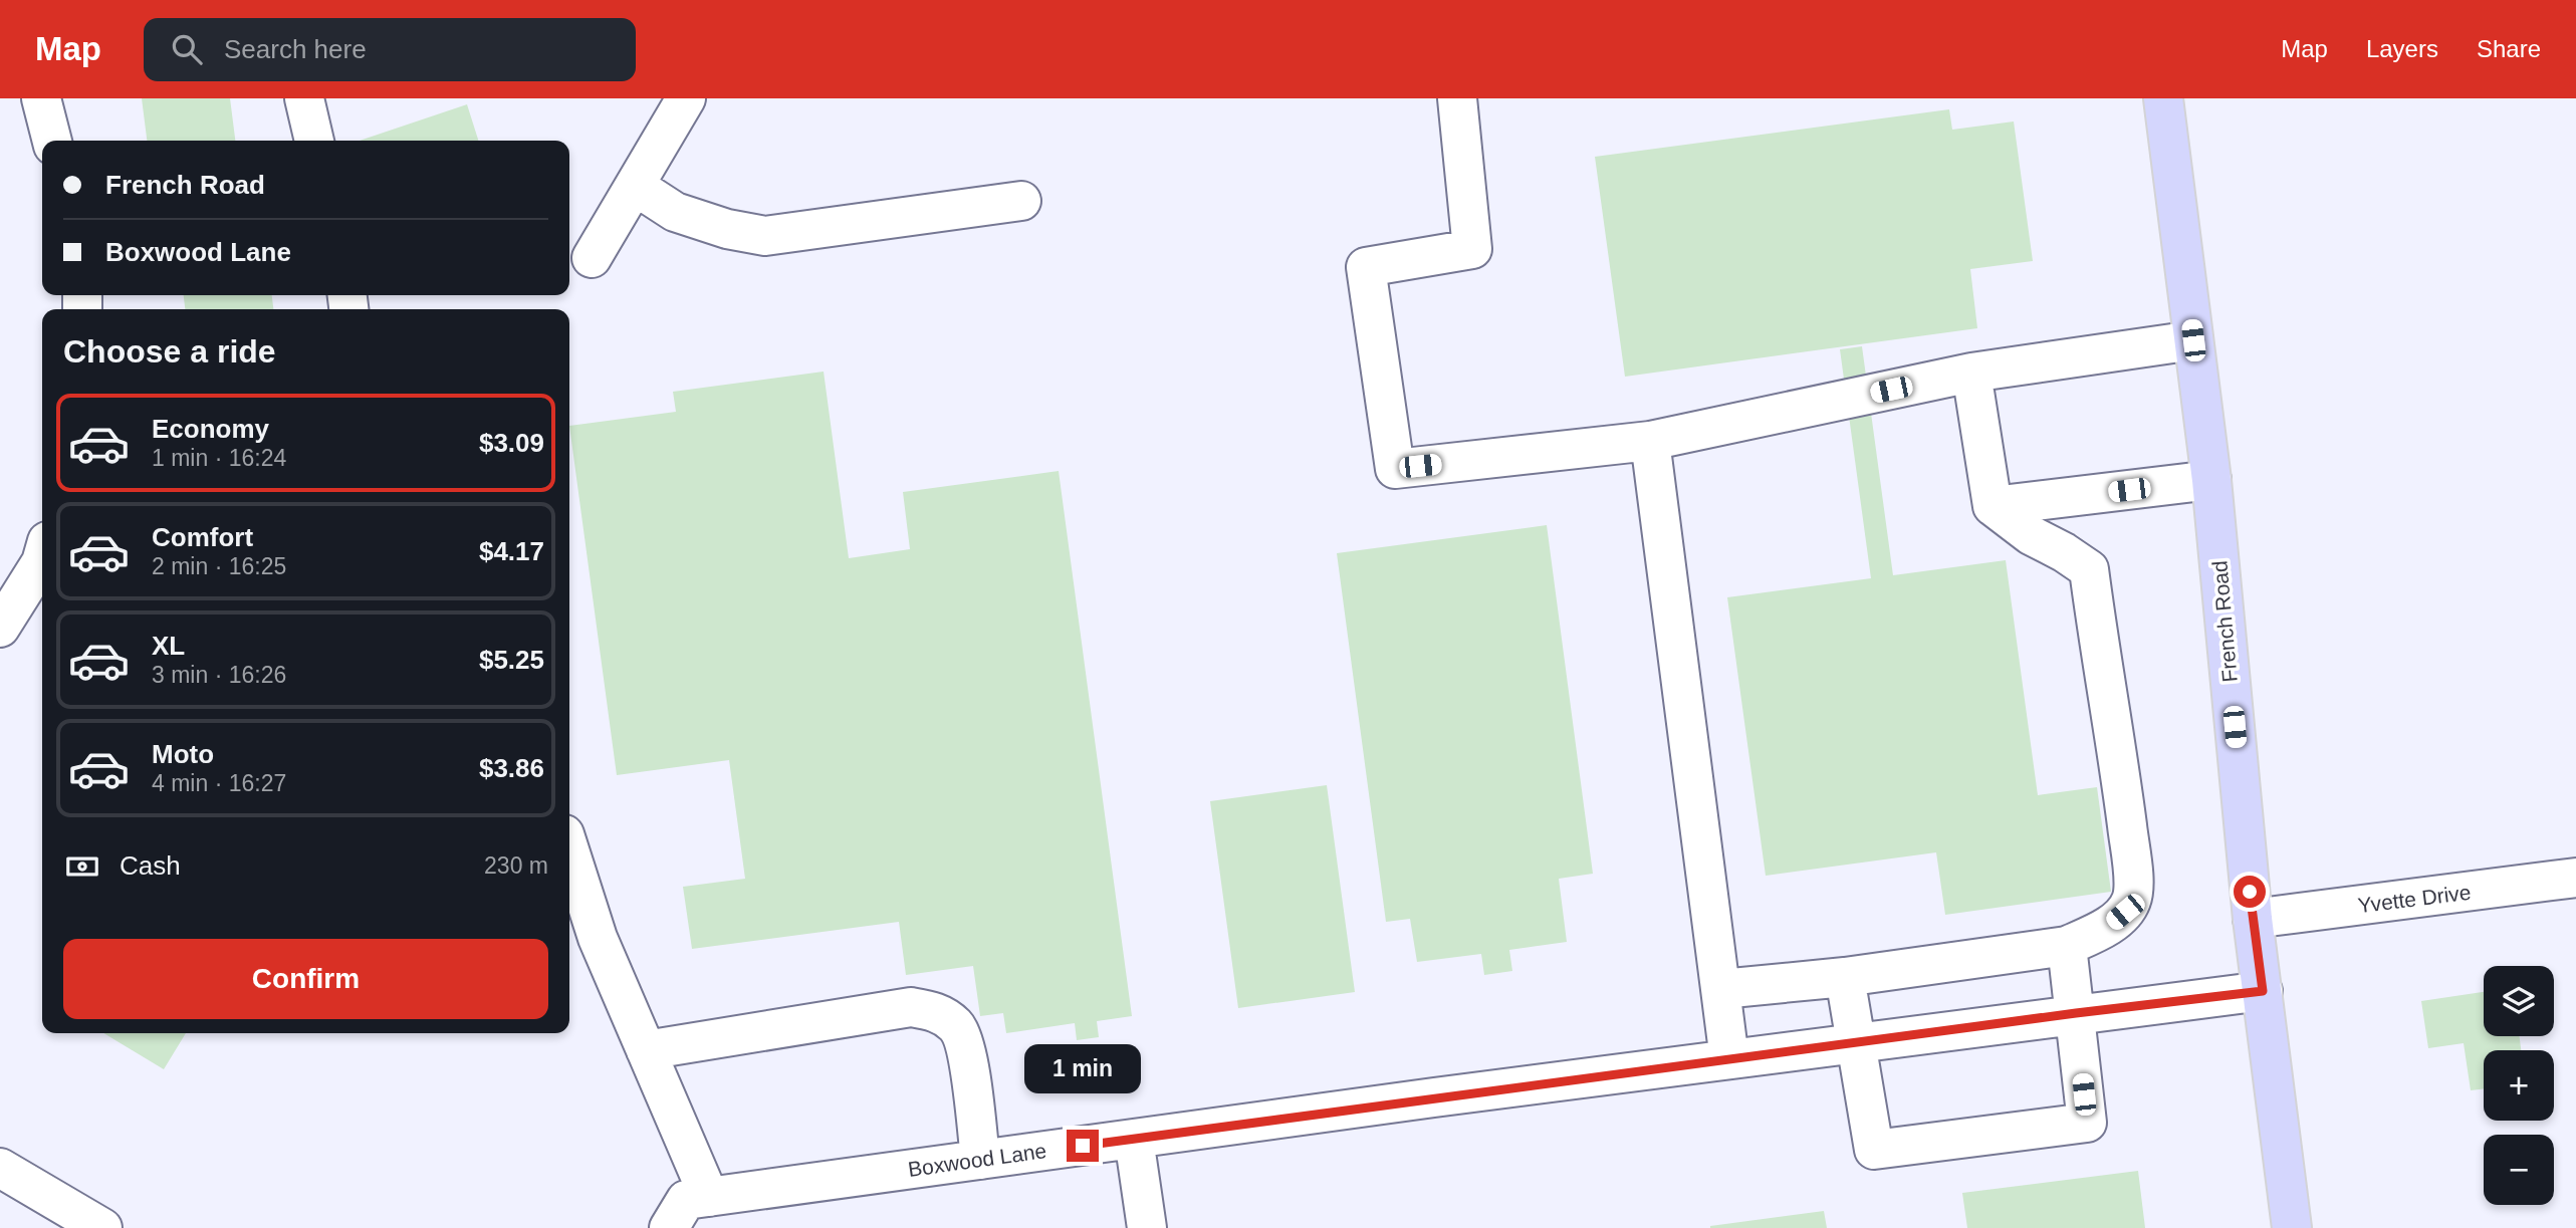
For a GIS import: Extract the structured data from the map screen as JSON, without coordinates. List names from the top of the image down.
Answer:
{
  "streets": {
    "main road": ["French Road"],
    "street": ["Yvette Drive", "Boxwood Lane"]
  },
  "crossings": [
    ["French Road", "Yvette Drive"],
    ["French Road", "Boxwood Lane"]
  ],
  "page": {
    "header": "Map",
    "search": "Search here",
    "nav": ["Map", "Layers", "Share"],
    "banner": ["French Road", "Boxwood Lane"],
    "heading": "Choose a ride",
    "list": [
      {
        "name": "Economy",
        "note": "1 min · 16:24",
        "value": "$3.09"
      },
      {
        "name": "Comfort",
        "note": "2 min · 16:25",
        "value": "$4.17"
      },
      {
        "name": "XL",
        "note": "3 min · 16:26",
        "value": "$5.25"
      },
      {
        "name": "Moto",
        "note": "4 min · 16:27",
        "value": "$3.86"
      }
    ],
    "pay": ["Cash", "230 m"],
    "buttons": "Confirm",
    "map_buttons": ["+", "−"],
    "bubble": "1 min"
  }
}
